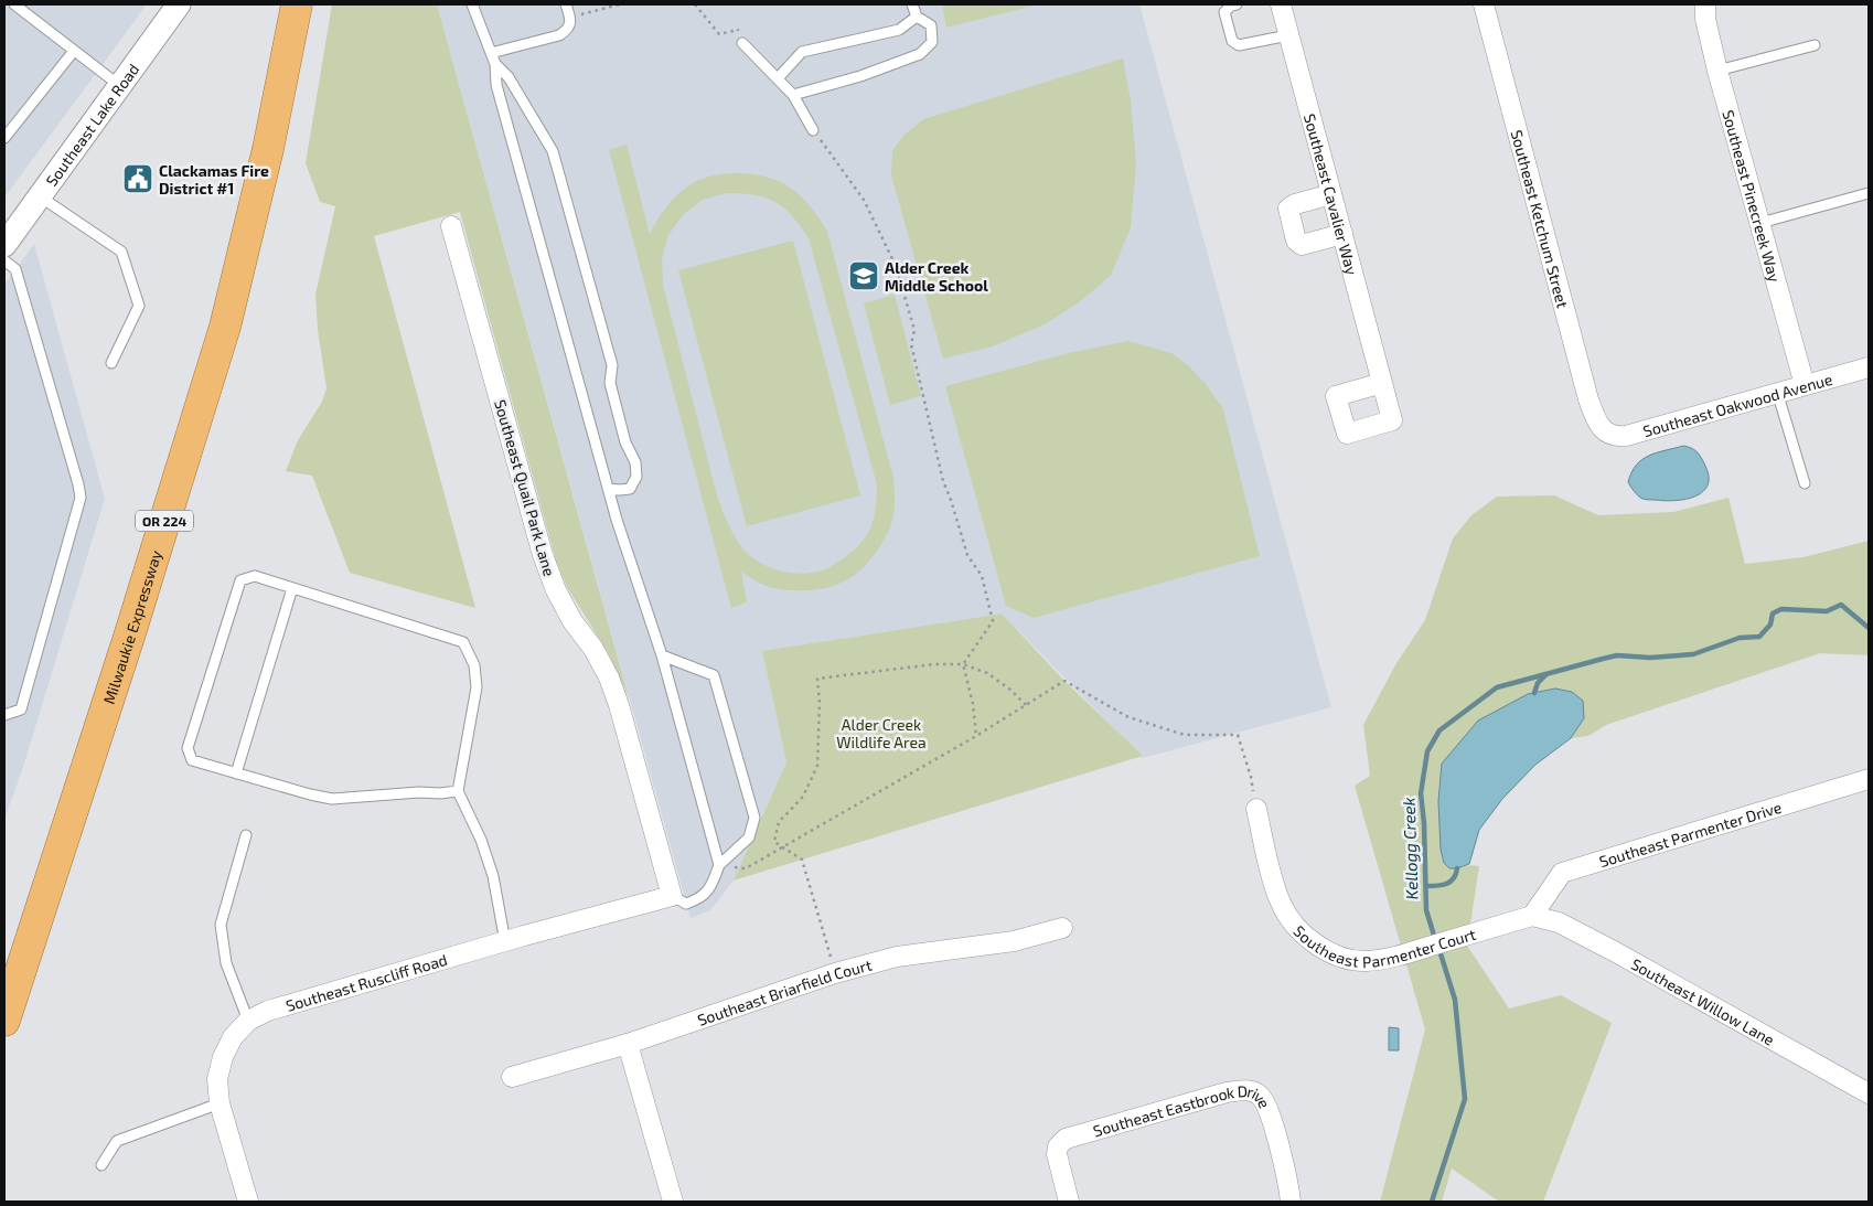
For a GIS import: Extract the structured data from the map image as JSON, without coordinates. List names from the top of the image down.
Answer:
{
  "streets": {
    "highway": ["OR 224", "Milwaukie Expressway"],
    "street": [
      "Southeast Lake Road",
      "Southeast Cavalier Way",
      "Southeast Pinecreek Way",
      "Southeast Ketchum Street",
      "Southeast Oakwood Avenue",
      "Southeast Quail Park Lane",
      "Southeast Parmenter Drive",
      "Southeast Parmenter Court",
      "Southeast Ruscliff Road",
      "Southeast Briarfield Court",
      "Southeast Willow Lane",
      "Southeast Eastbrook Drive"
    ]
  },
  "crossings": [
    ["Southeast Pinecreek Way", "Southeast Oakwood Avenue"],
    ["Southeast Ketchum Street", "Southeast Oakwood Avenue"],
    ["Southeast Quail Park Lane", "Southeast Ruscliff Road"],
    ["Southeast Parmenter Drive", "Southeast Parmenter Court"],
    ["Southeast Parmenter Drive", "Southeast Willow Lane"],
    ["Southeast Parmenter Court", "Southeast Willow Lane"]
  ],
  "water": ["Kellogg Creek"],
  "parks": ["Alder Creek Wildlife Area"],
  "places": {
    "public building": ["Clackamas Fire District #1"],
    "school or university": ["Alder Creek Middle School"]
  }
}
